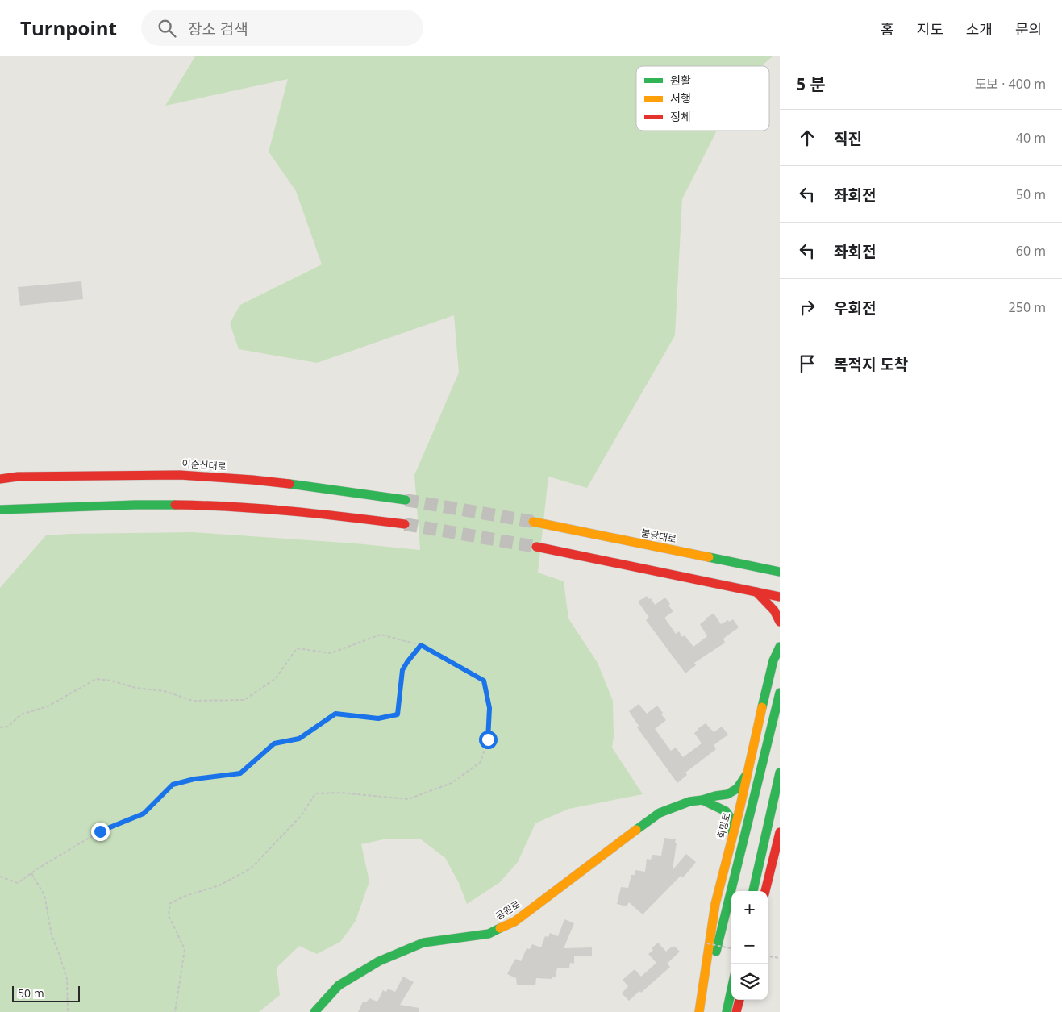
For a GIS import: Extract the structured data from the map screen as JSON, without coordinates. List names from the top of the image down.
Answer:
{
  "streets": {
    "main road": [
      "이순신대로",
      "불당대로",
      "희망로",
      "공원로"
    ]
  },
  "crossings": [
    ["희망로", "공원로"]
  ],
  "legend": ["원활", "서행", "정체"],
  "scale_bar": "50 m",
  "page": {
    "header": "Turnpoint",
    "search": "장소 검색",
    "nav": [
      "홈",
      "지도",
      "소개",
      "문의"
    ],
    "heading": ["5 분", "도보 · 400 m"],
    "list": [
      ["직진", "40 m"],
      ["좌회전", "50 m"],
      ["좌회전", "60 m"],
      ["우회전", "250 m"],
      "목적지 도착"
    ],
    "map_buttons": ["+", "−"],
    "scale": "50 m"
  }
}
